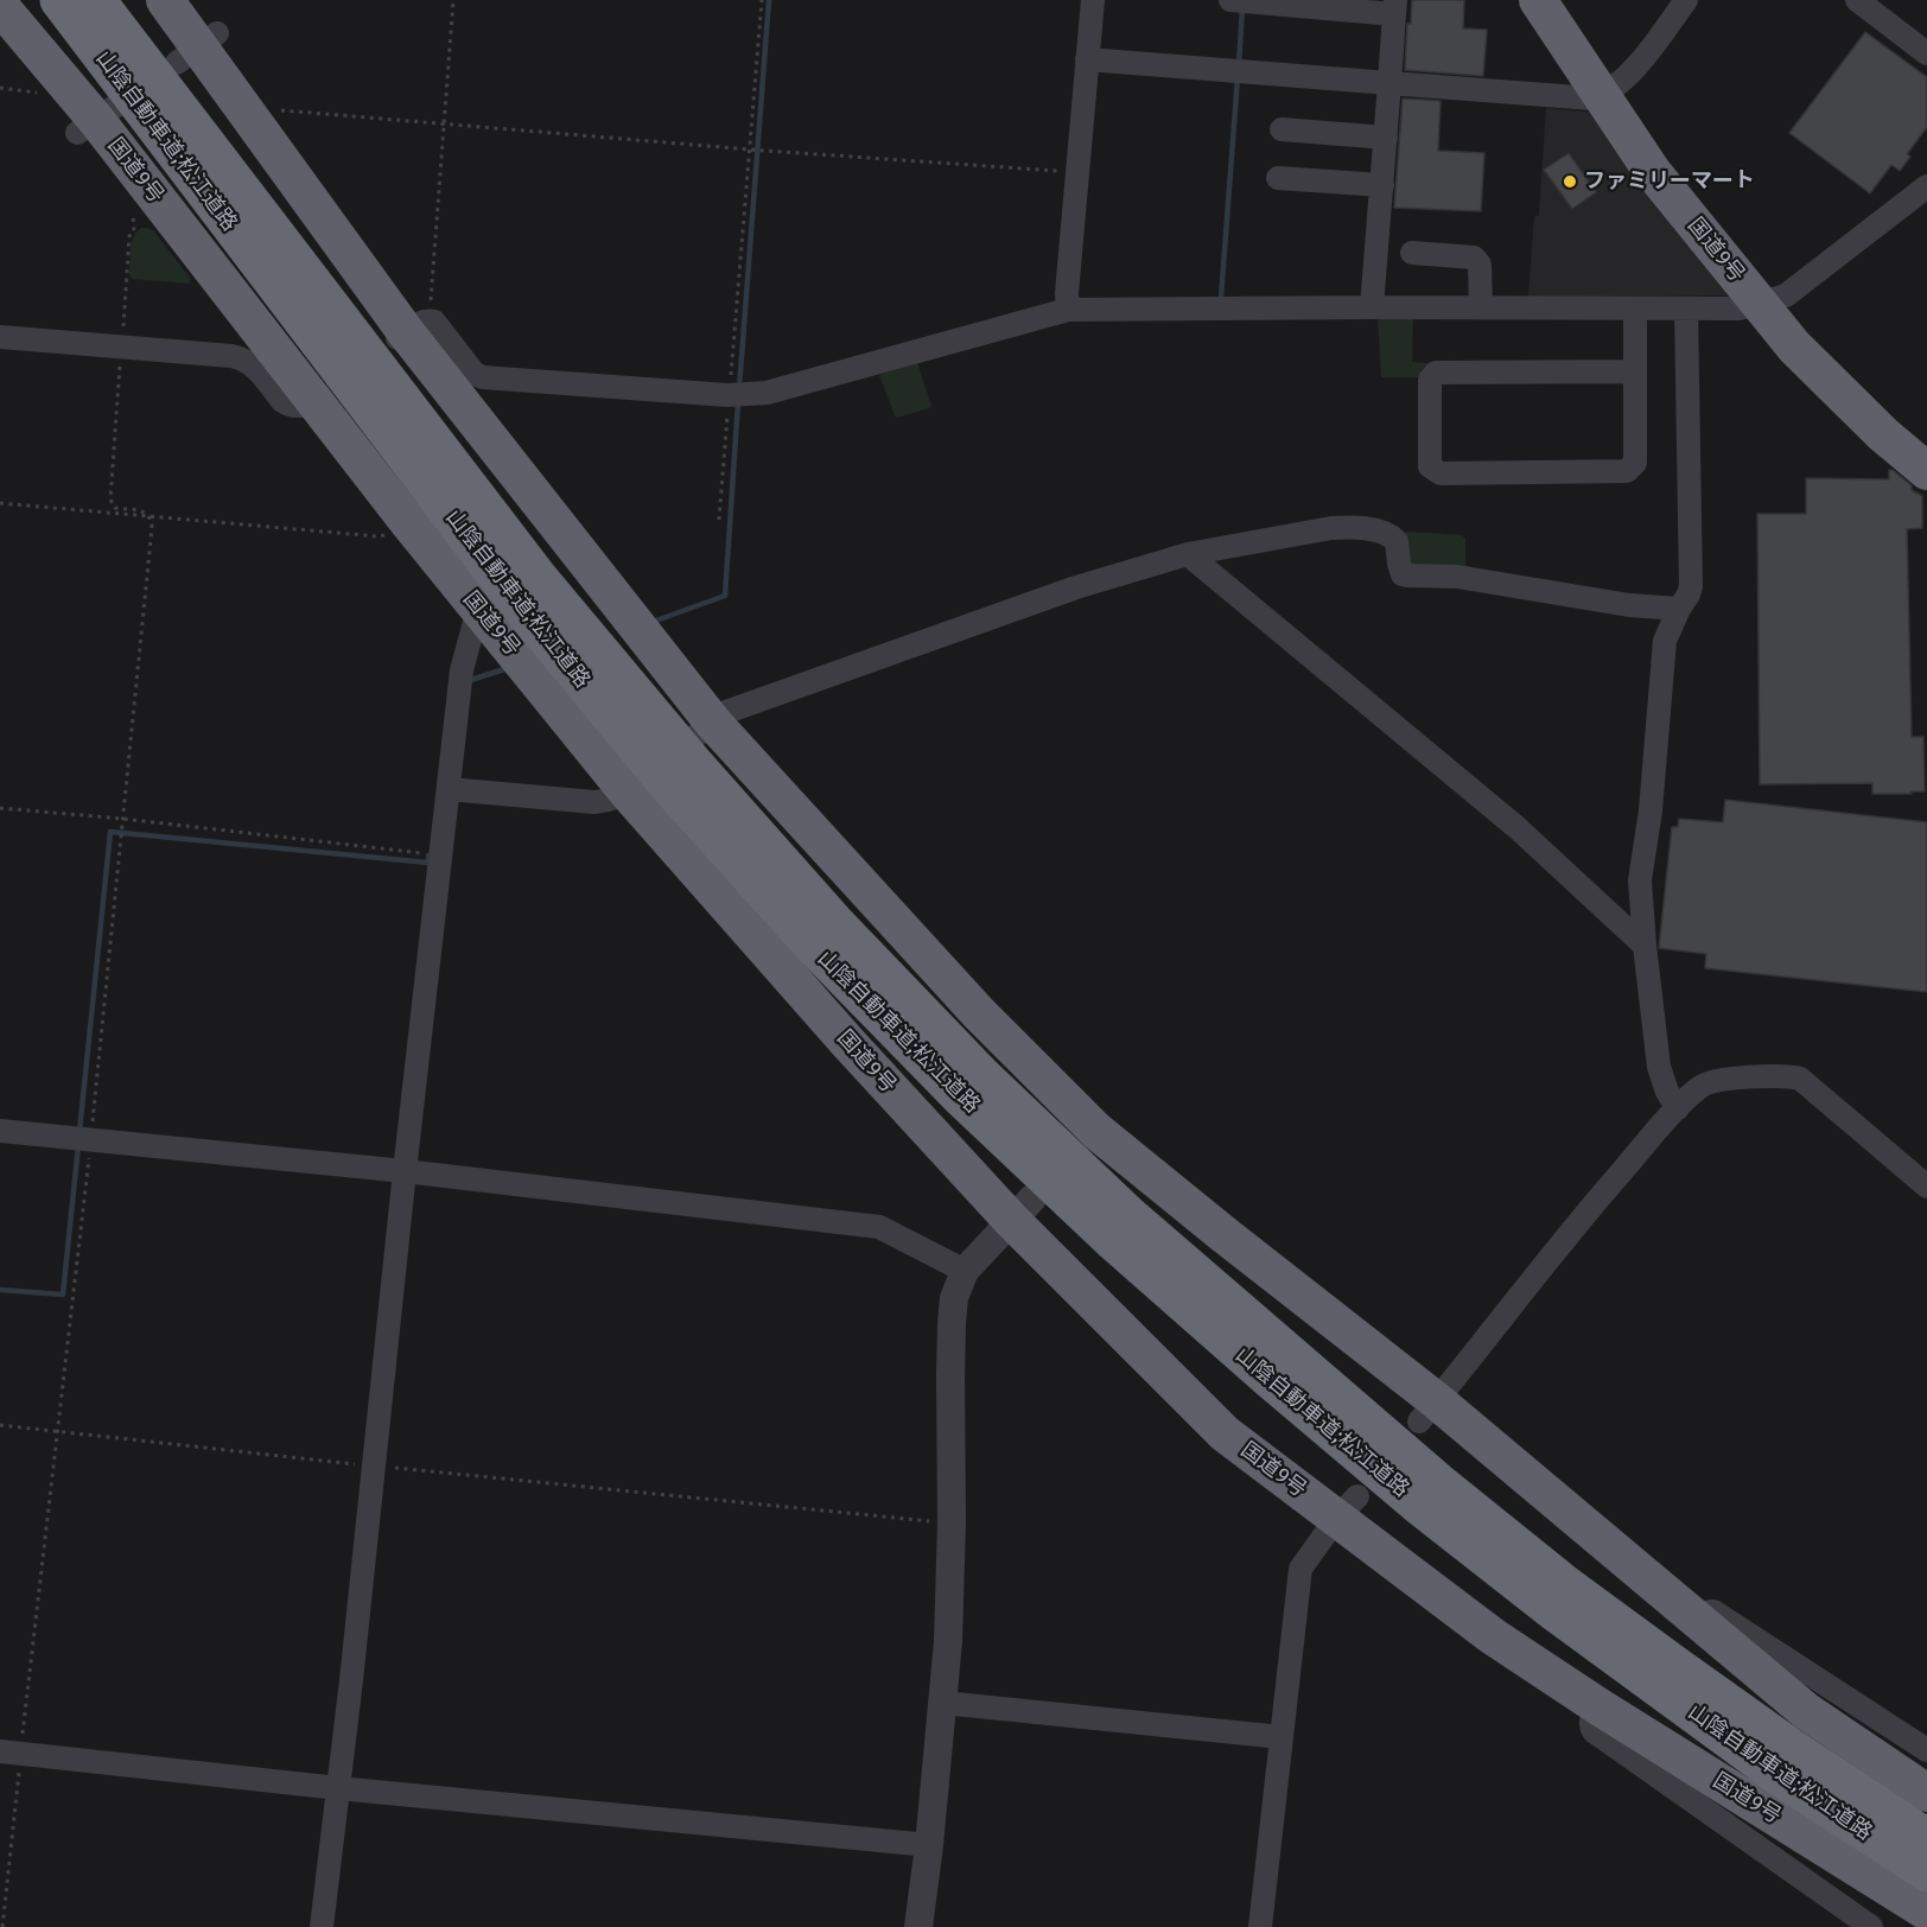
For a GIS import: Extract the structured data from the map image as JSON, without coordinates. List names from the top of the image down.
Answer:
{
  "streets": {
    "highway": ["山陰自動車道;松江道路", "国道9号"]
  },
  "places": ["ファミリーマート"]
}
